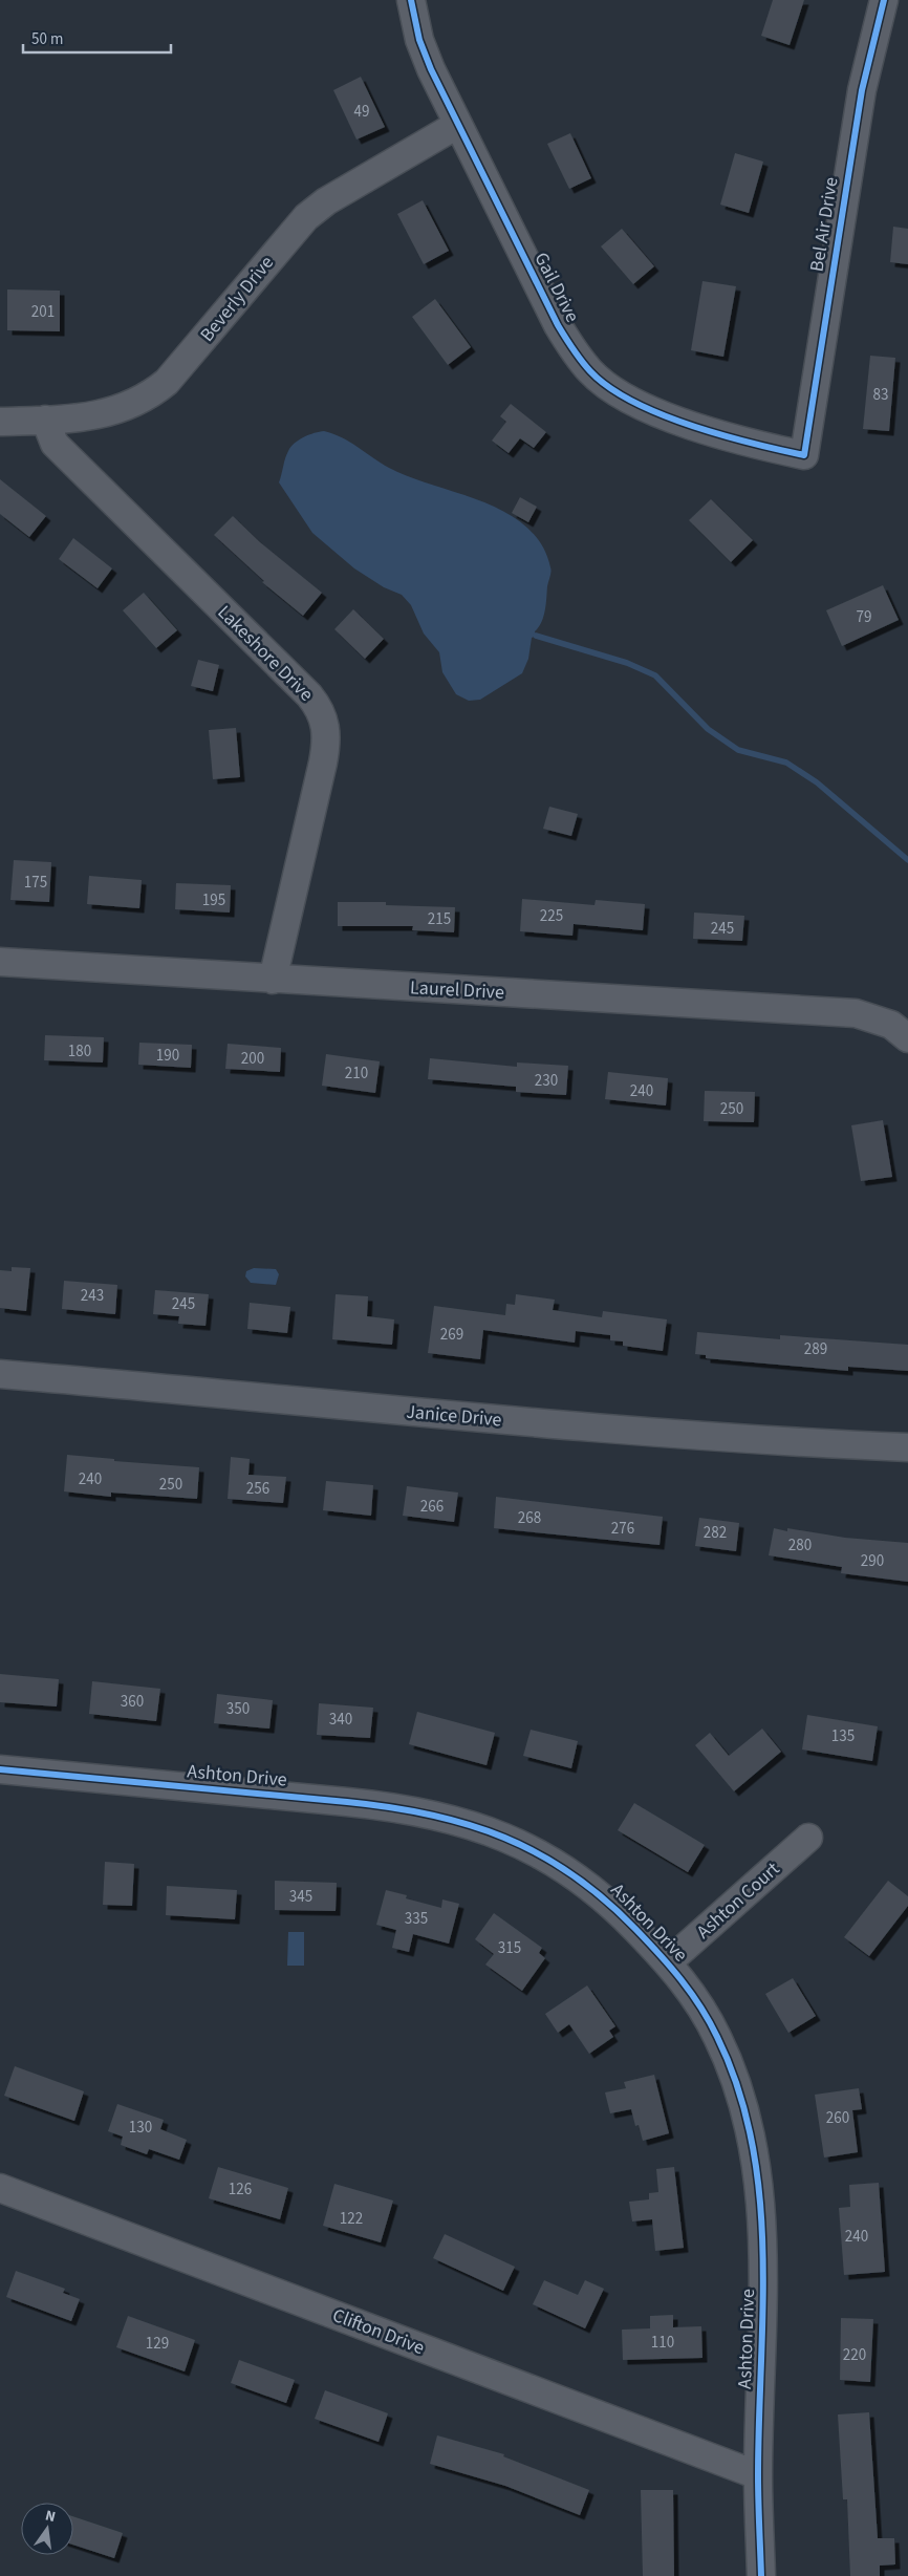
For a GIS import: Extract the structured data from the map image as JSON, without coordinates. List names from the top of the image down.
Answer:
{
  "streets": {
    "street": [
      "Bel Air Drive",
      "Gail Drive",
      "Beverly Drive",
      "Lakeshore Drive",
      "Laurel Drive",
      "Janice Drive",
      "Ashton Drive",
      "Ashton Court",
      "Clifton Drive"
    ]
  },
  "crossings": [
    ["Bel Air Drive", "Gail Drive"],
    ["Gail Drive", "Beverly Drive"],
    ["Beverly Drive", "Lakeshore Drive"],
    ["Lakeshore Drive", "Laurel Drive"],
    ["Ashton Drive", "Ashton Court"],
    ["Ashton Drive", "Clifton Drive"]
  ],
  "house_numbers": [
    "49",
    "201",
    "83",
    "79",
    "175",
    "195",
    "225",
    "215",
    "245",
    "180",
    "190",
    "200",
    "210",
    "230",
    "240",
    "250",
    "243",
    "245",
    "269",
    "289",
    "240",
    "250",
    "256",
    "266",
    "268",
    "276",
    "282",
    "280",
    "290",
    "360",
    "350",
    "340",
    "135",
    "345",
    "335",
    "315",
    "260",
    "130",
    "126",
    "122",
    "240",
    "110",
    "129",
    "220"
  ],
  "scale_bar": "50 m",
  "north": "top"
}
